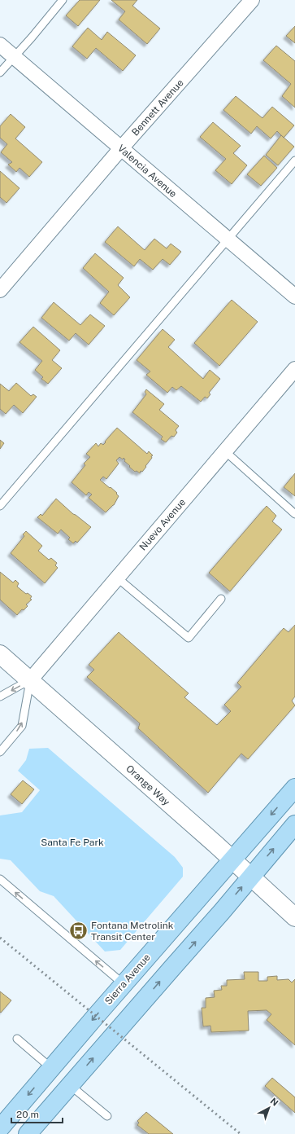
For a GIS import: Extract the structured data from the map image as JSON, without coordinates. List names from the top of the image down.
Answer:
{
  "streets": {
    "main road": ["Sierra Avenue"],
    "street": [
      "Bennett Avenue",
      "Valencia Avenue",
      "Nuevo Avenue",
      "Orange Way"
    ]
  },
  "crossings": [
    ["Bennett Avenue", "Valencia Avenue"],
    ["Nuevo Avenue", "Orange Way"],
    ["Orange Way", "Sierra Avenue"]
  ],
  "parks": ["Santa Fe Park"],
  "places": {
    "bus stop": ["Fontana Metrolink Transit Center"]
  },
  "scale_bar": "20 m",
  "north": "top right"
}
